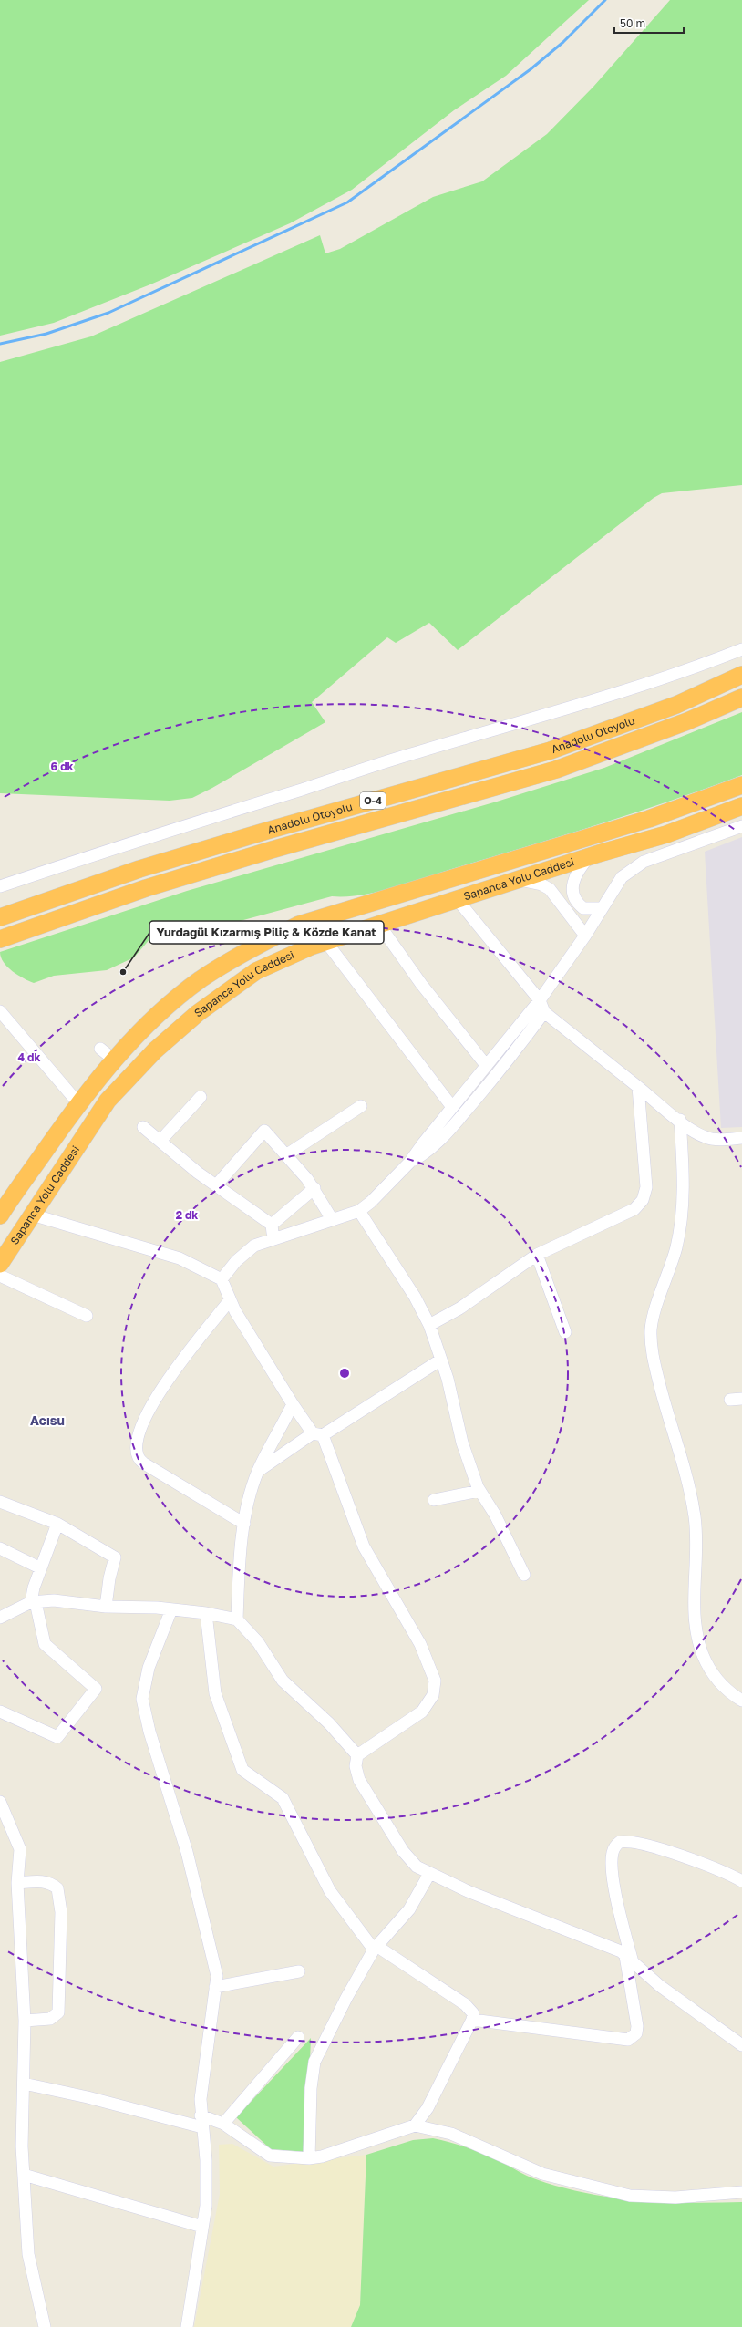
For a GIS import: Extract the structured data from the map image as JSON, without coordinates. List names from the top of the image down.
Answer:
{
  "streets": {
    "highway": ["Anadolu Otoyolu", "O-4", "Sapanca Yolu Caddesi"]
  },
  "districts": ["Acısu"],
  "places": ["Yurdagül Kızarmış Piliç & Közde Kanat"],
  "scale_bar": "50 m",
  "rings": ["6 dk", "4 dk", "2 dk"]
}
